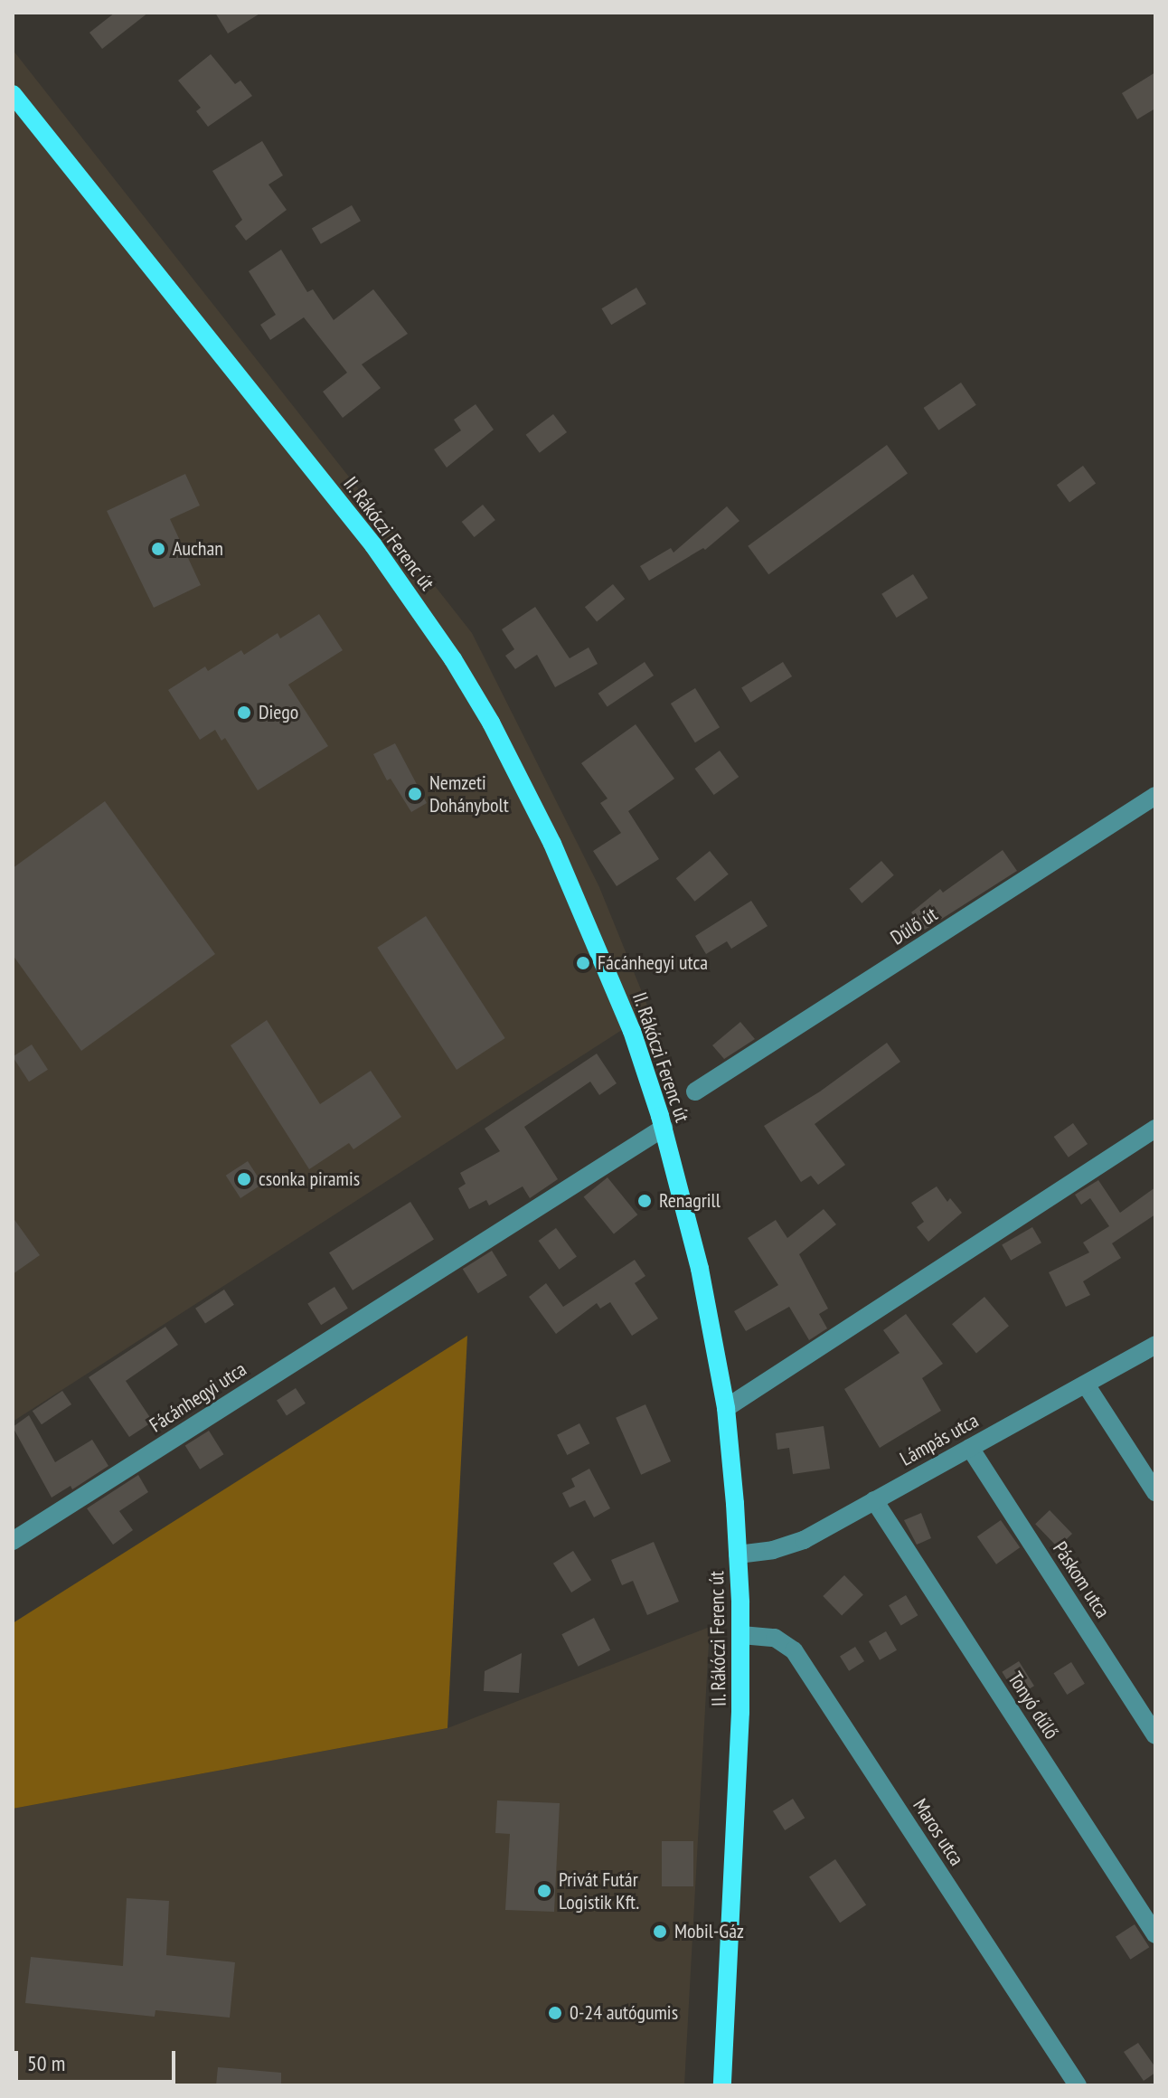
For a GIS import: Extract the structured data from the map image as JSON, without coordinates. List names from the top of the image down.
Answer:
{
  "streets": {
    "main road": ["II. Rákóczi Ferenc út"],
    "street": [
      "Dűlő út",
      "Fácánhegyi utca",
      "Lámpás utca",
      "Páskom utca",
      "Tonyó dűlő",
      "Maros utca"
    ]
  },
  "crossings": [
    ["II. Rákóczi Ferenc út", "Fácánhegyi utca"],
    ["II. Rákóczi Ferenc út", "Lámpás utca"],
    ["II. Rákóczi Ferenc út", "Maros utca"],
    ["Lámpás utca", "Páskom utca"],
    ["Lámpás utca", "Tonyó dűlő"]
  ],
  "places": [
    "Auchan",
    "Diego",
    "Nemzeti Dohánybolt",
    "Fácánhegyi utca",
    "csonka piramis",
    "Renagrill",
    "Privát Futár Logistik Kft.",
    "Mobil-Gáz",
    "0-24 autógumis"
  ],
  "scale_bar": "50 m"
}
